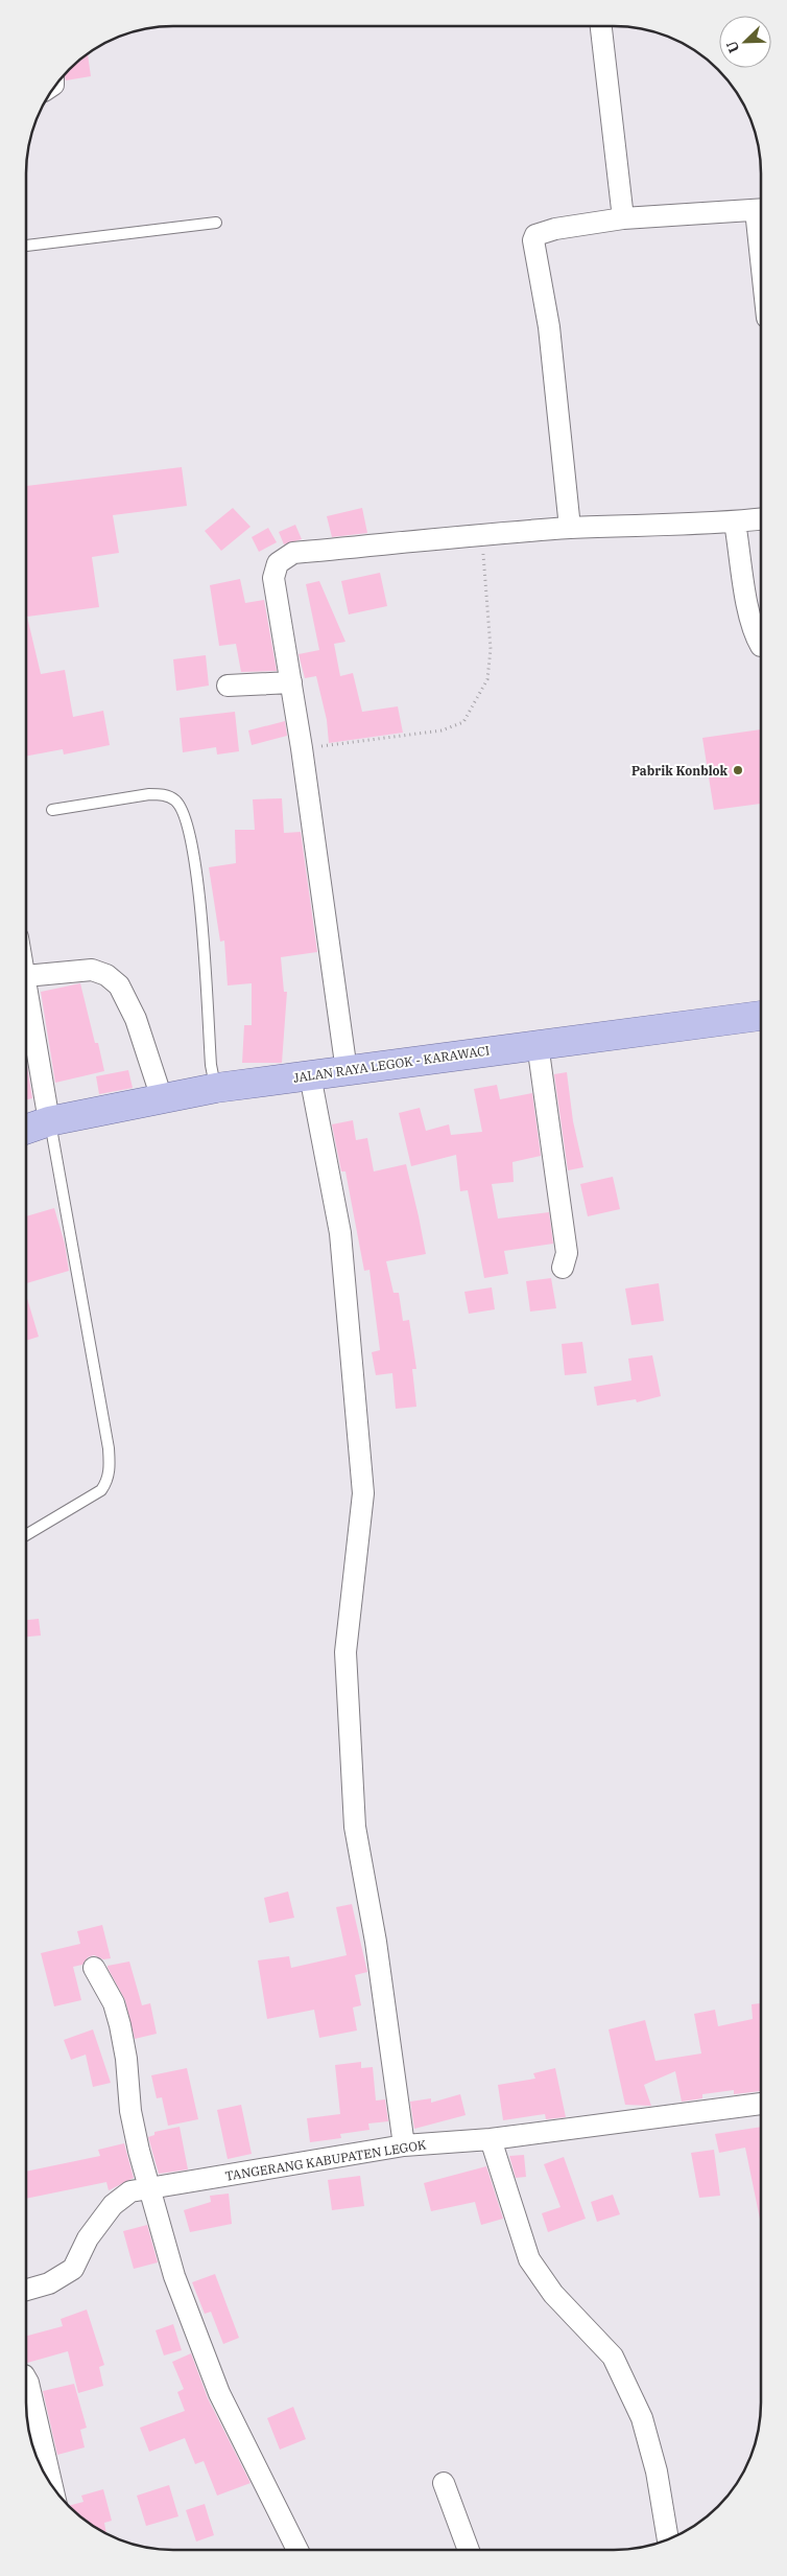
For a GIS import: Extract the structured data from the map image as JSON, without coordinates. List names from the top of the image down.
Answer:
{
  "streets": {
    "main road": ["JALAN RAYA LEGOK - KARAWACI"],
    "street": ["TANGERANG KABUPATEN LEGOK"]
  },
  "places": ["Pabrik Konblok"],
  "north": "bottom left"
}
